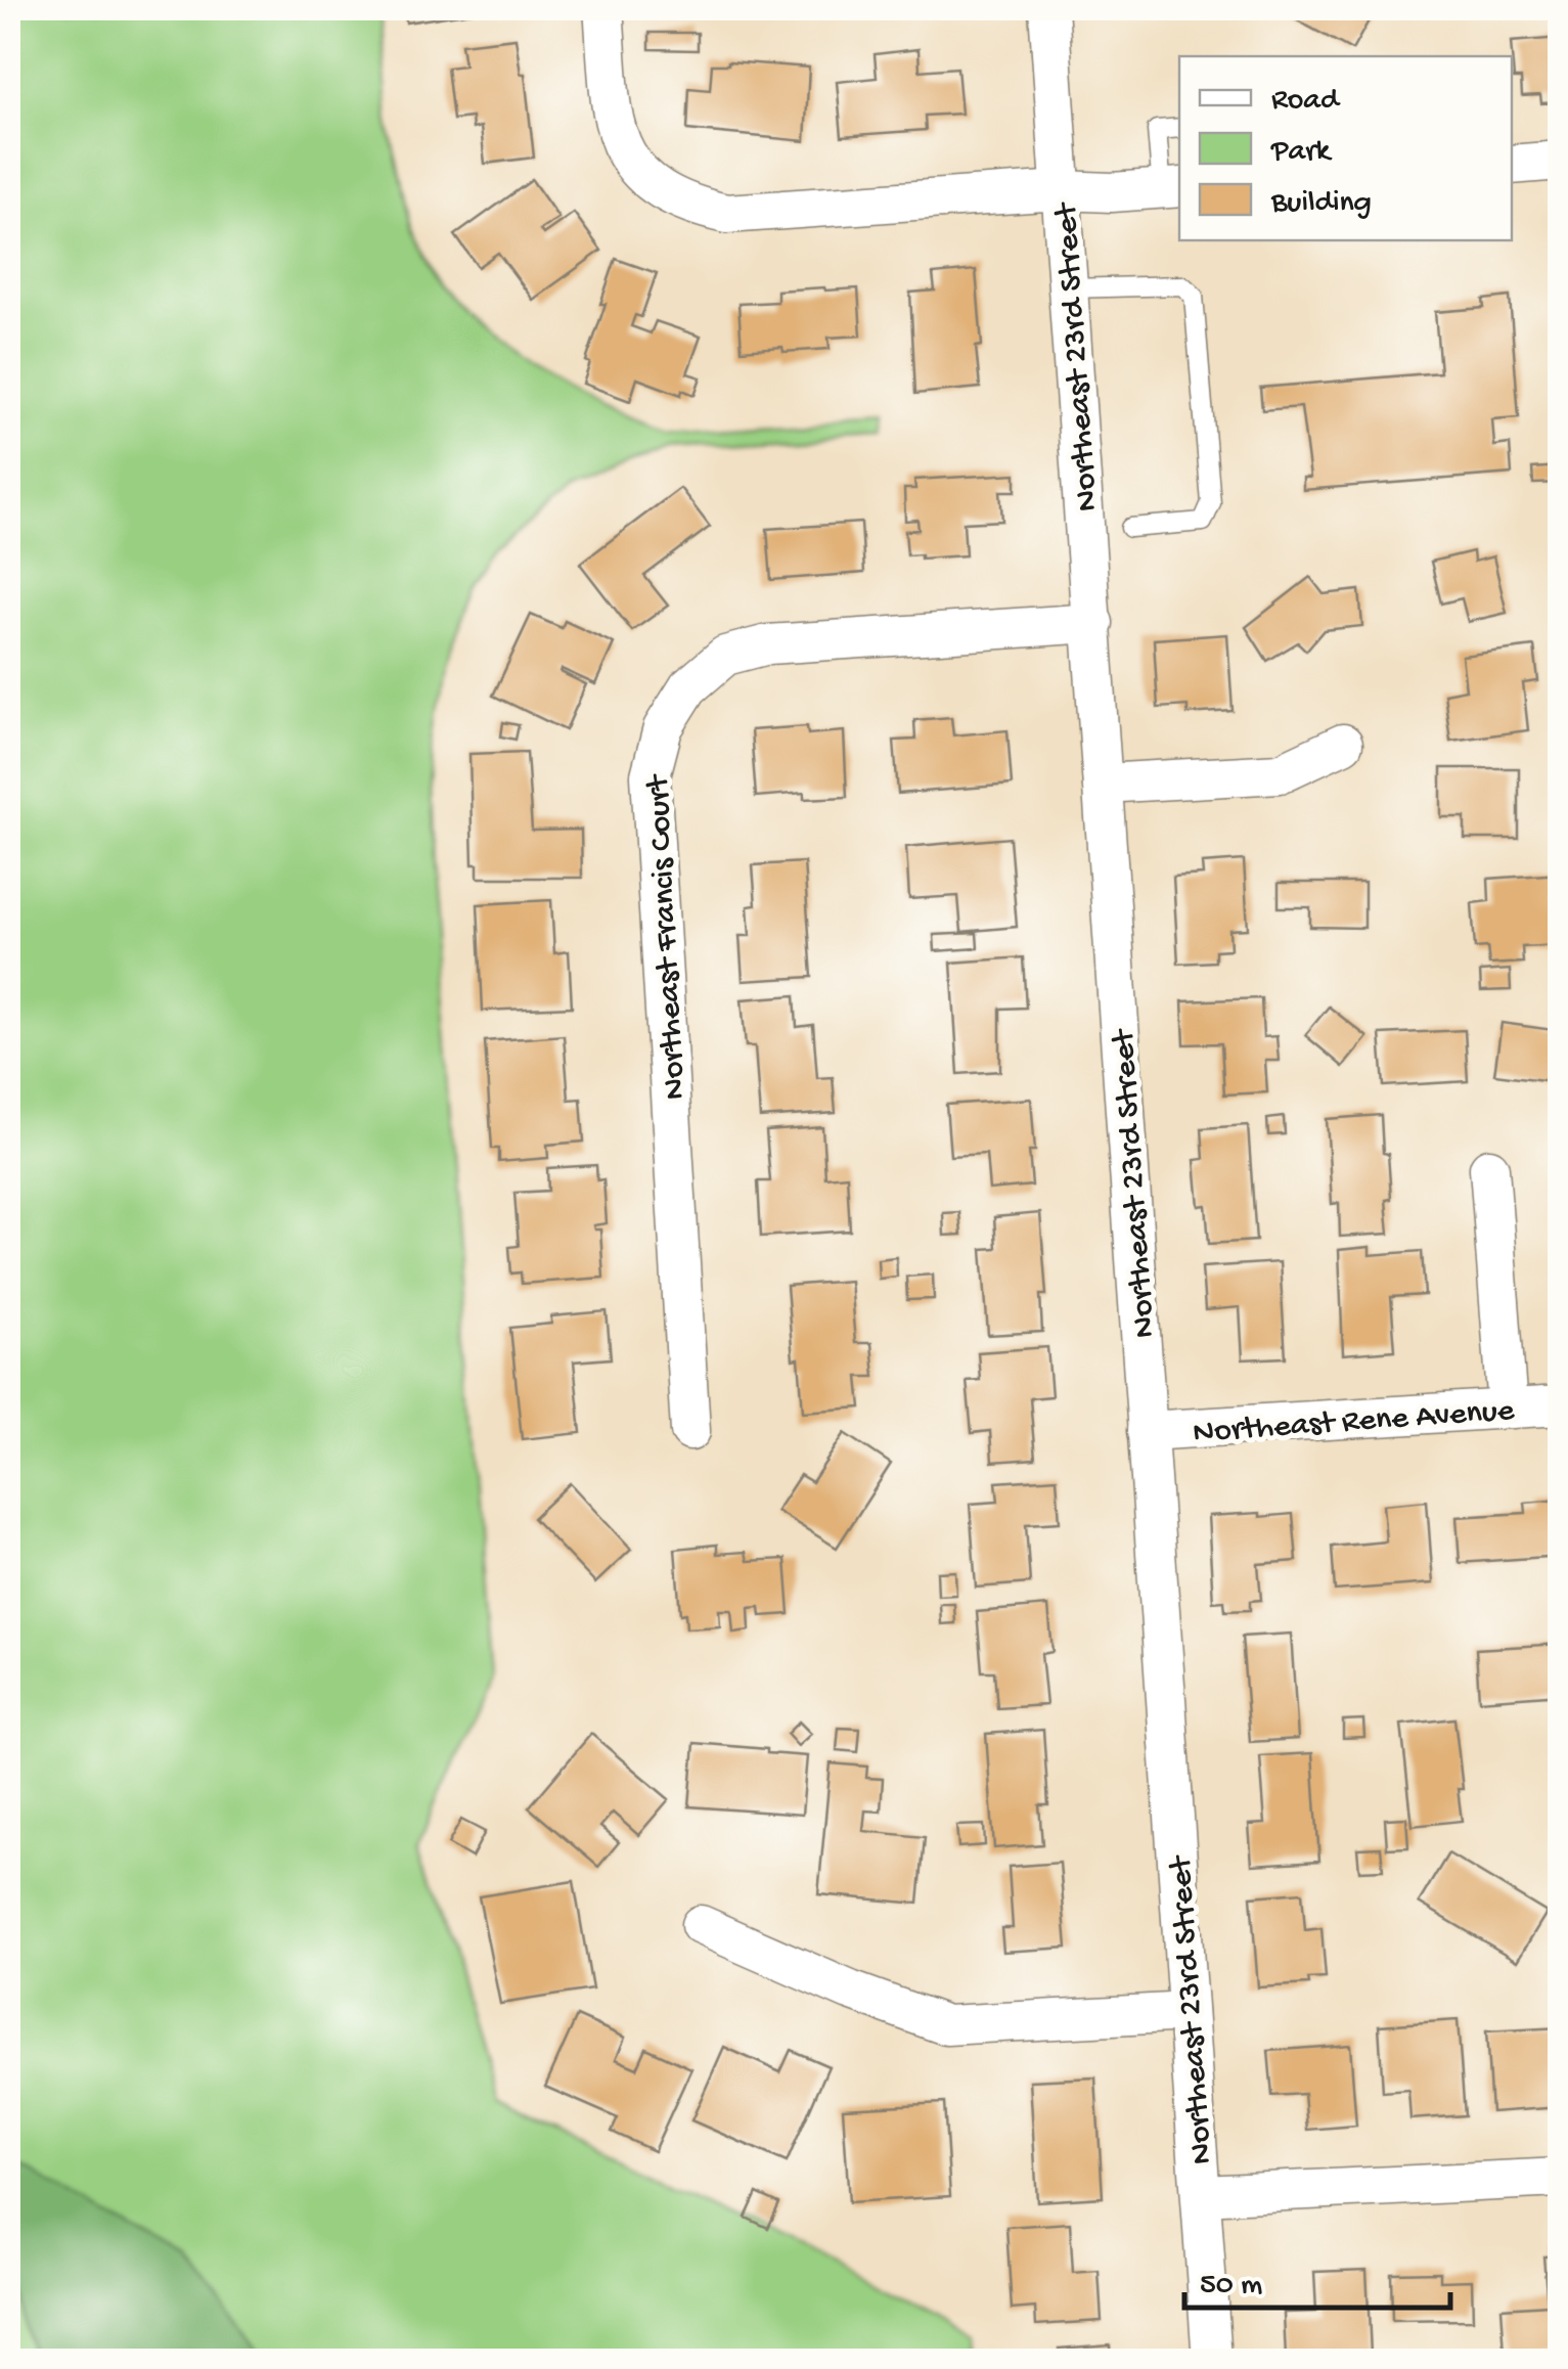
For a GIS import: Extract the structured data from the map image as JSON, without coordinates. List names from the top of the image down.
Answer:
{
  "streets": {
    "street": ["Northeast 23rd Street", "Northeast Francis Court", "Northeast Rene Avenue"]
  },
  "crossings": [
    ["Northeast 23rd Street", "Northeast Francis Court"],
    ["Northeast 23rd Street", "Northeast Rene Avenue"]
  ],
  "legend": ["Road", "Park", "Building"],
  "scale_bar": "50 m"
}
